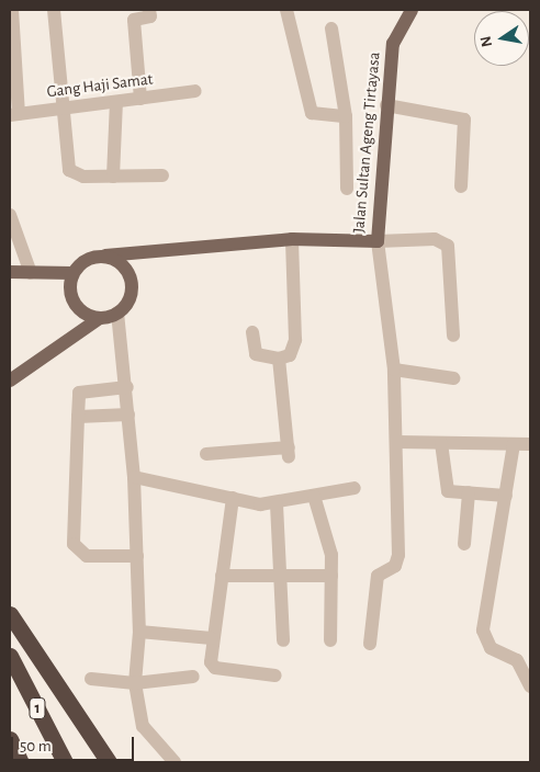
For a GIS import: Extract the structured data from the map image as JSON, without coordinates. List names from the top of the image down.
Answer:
{
  "streets": {
    "highway": ["1"],
    "main road": ["Jalan Sultan Ageng Tirtayasa"],
    "street": ["Gang Haji Samat"]
  },
  "scale_bar": "50 m",
  "north": "left"
}
